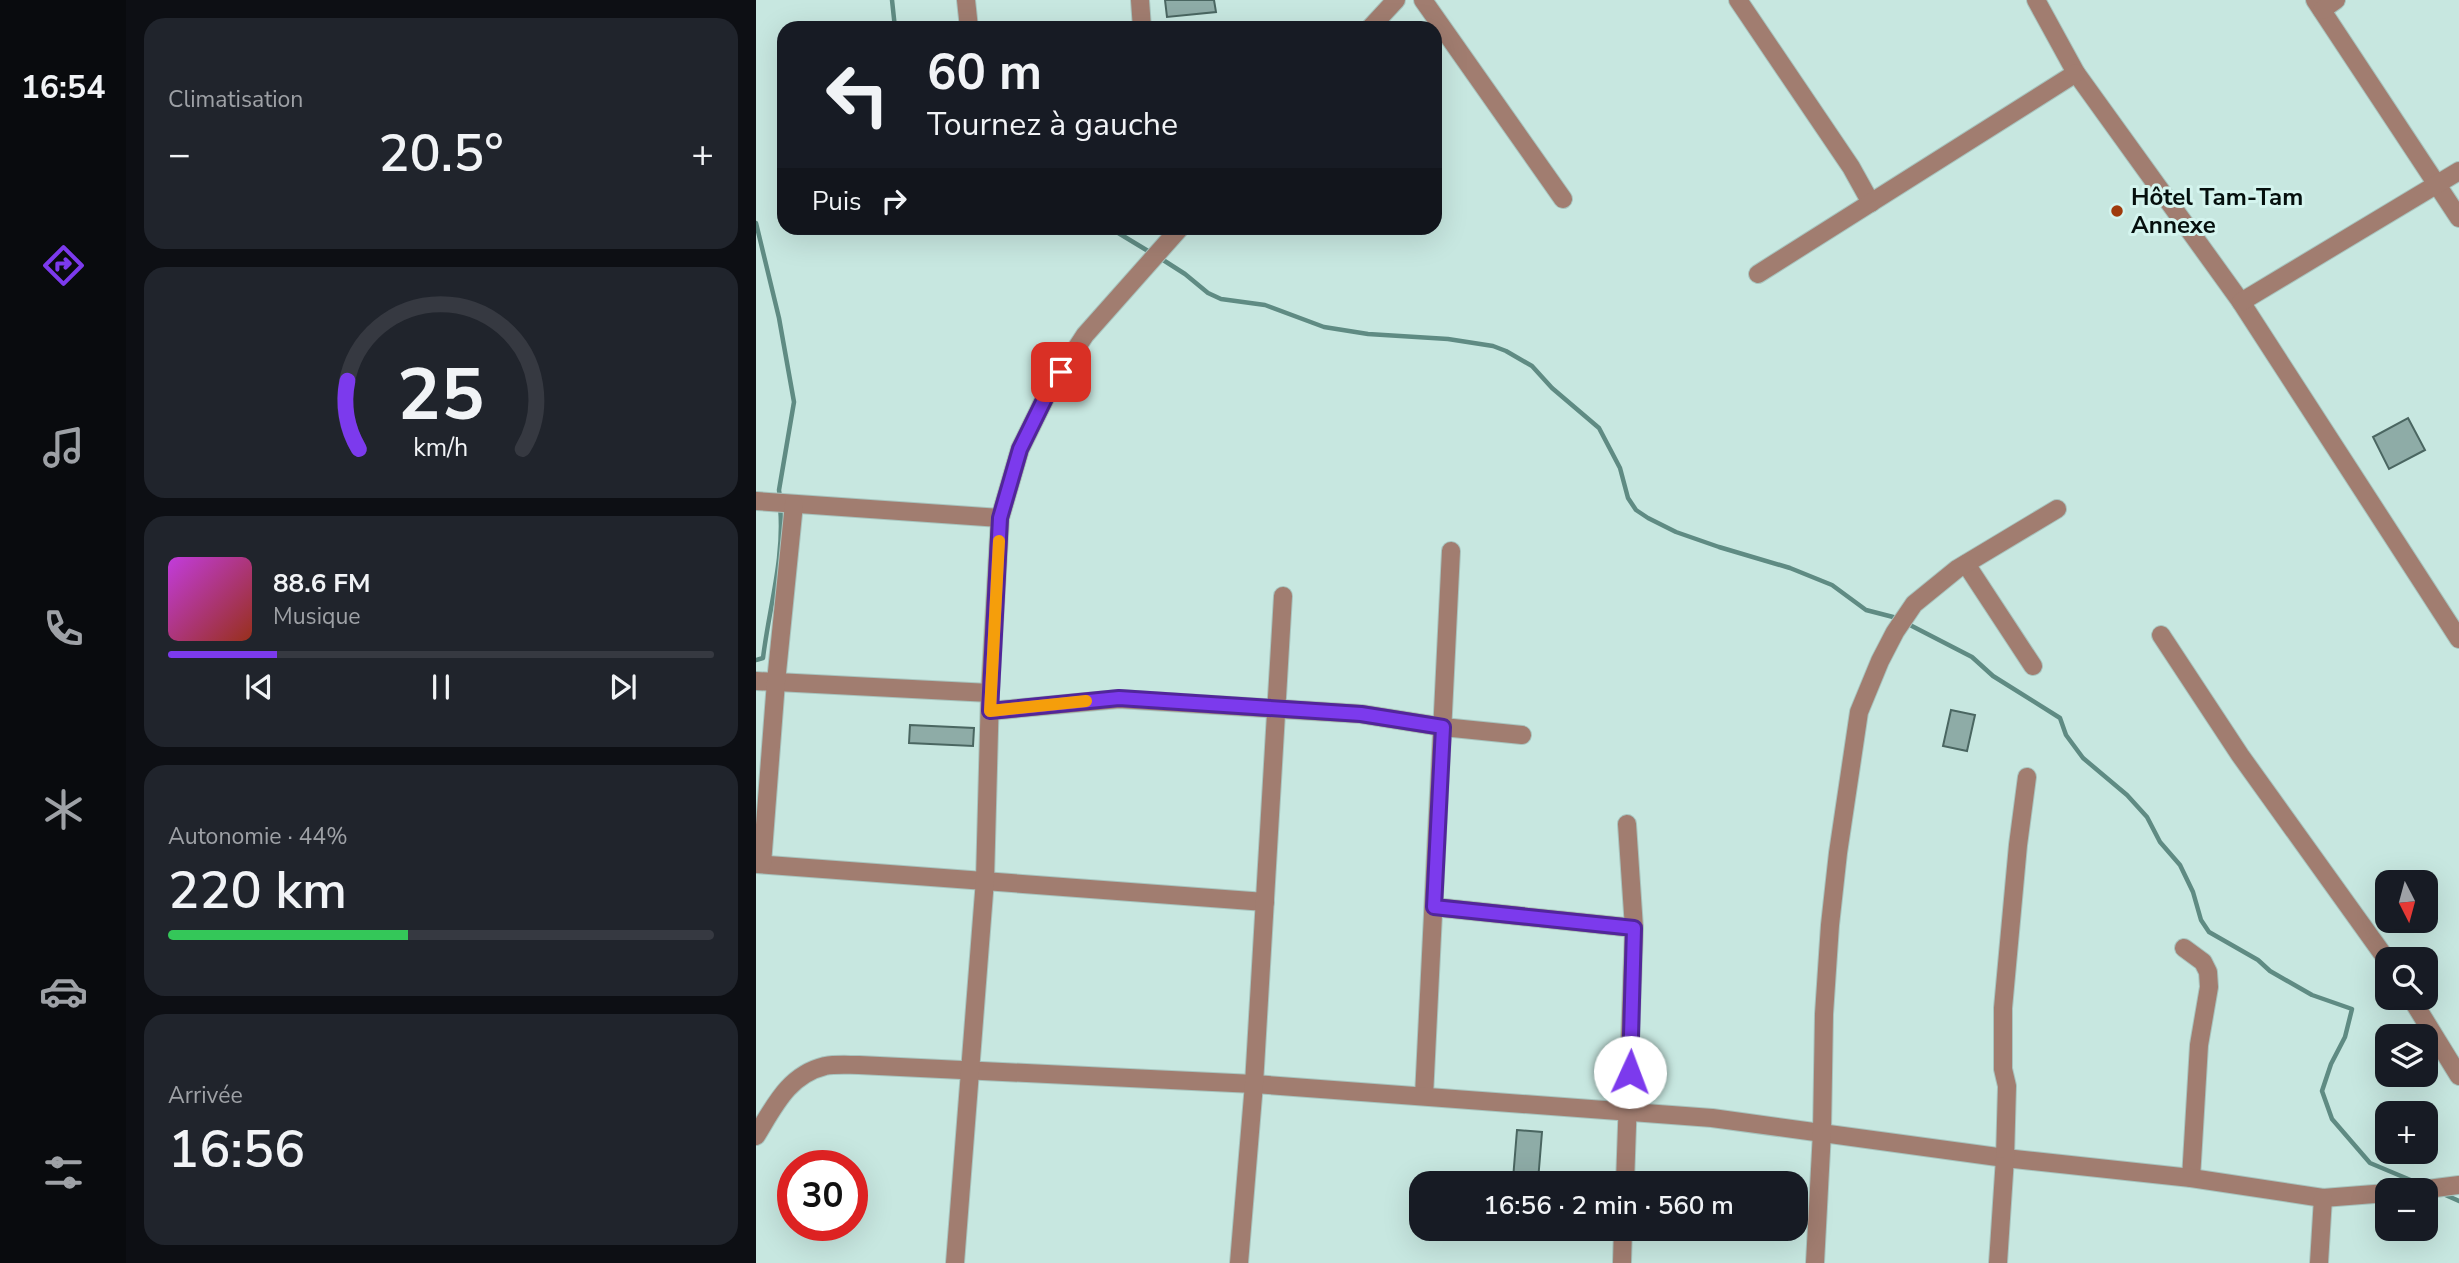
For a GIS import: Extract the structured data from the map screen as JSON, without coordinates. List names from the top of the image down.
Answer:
{
  "places": ["Hôtel Tam-Tam Annexe"],
  "north": "bottom",
  "page": {
    "tabs": "16:54",
    "tile": [
      "Climatisation",
      ["Autonomie · 44%", "220 km"],
      ["Arrivée", "16:56"]
    ],
    "turn": ["60 m", "Tournez à gauche"],
    "heat": ["−", "20.5°", "+"],
    "then": "Puis",
    "song": ["88.6 FM", "Musique"],
    "map_buttons": ["+", "−"],
    "limit": "30",
    "trip": "16:56 · 2 min · 560 m",
    "gauge": ["25", "km/h"]
  }
}
